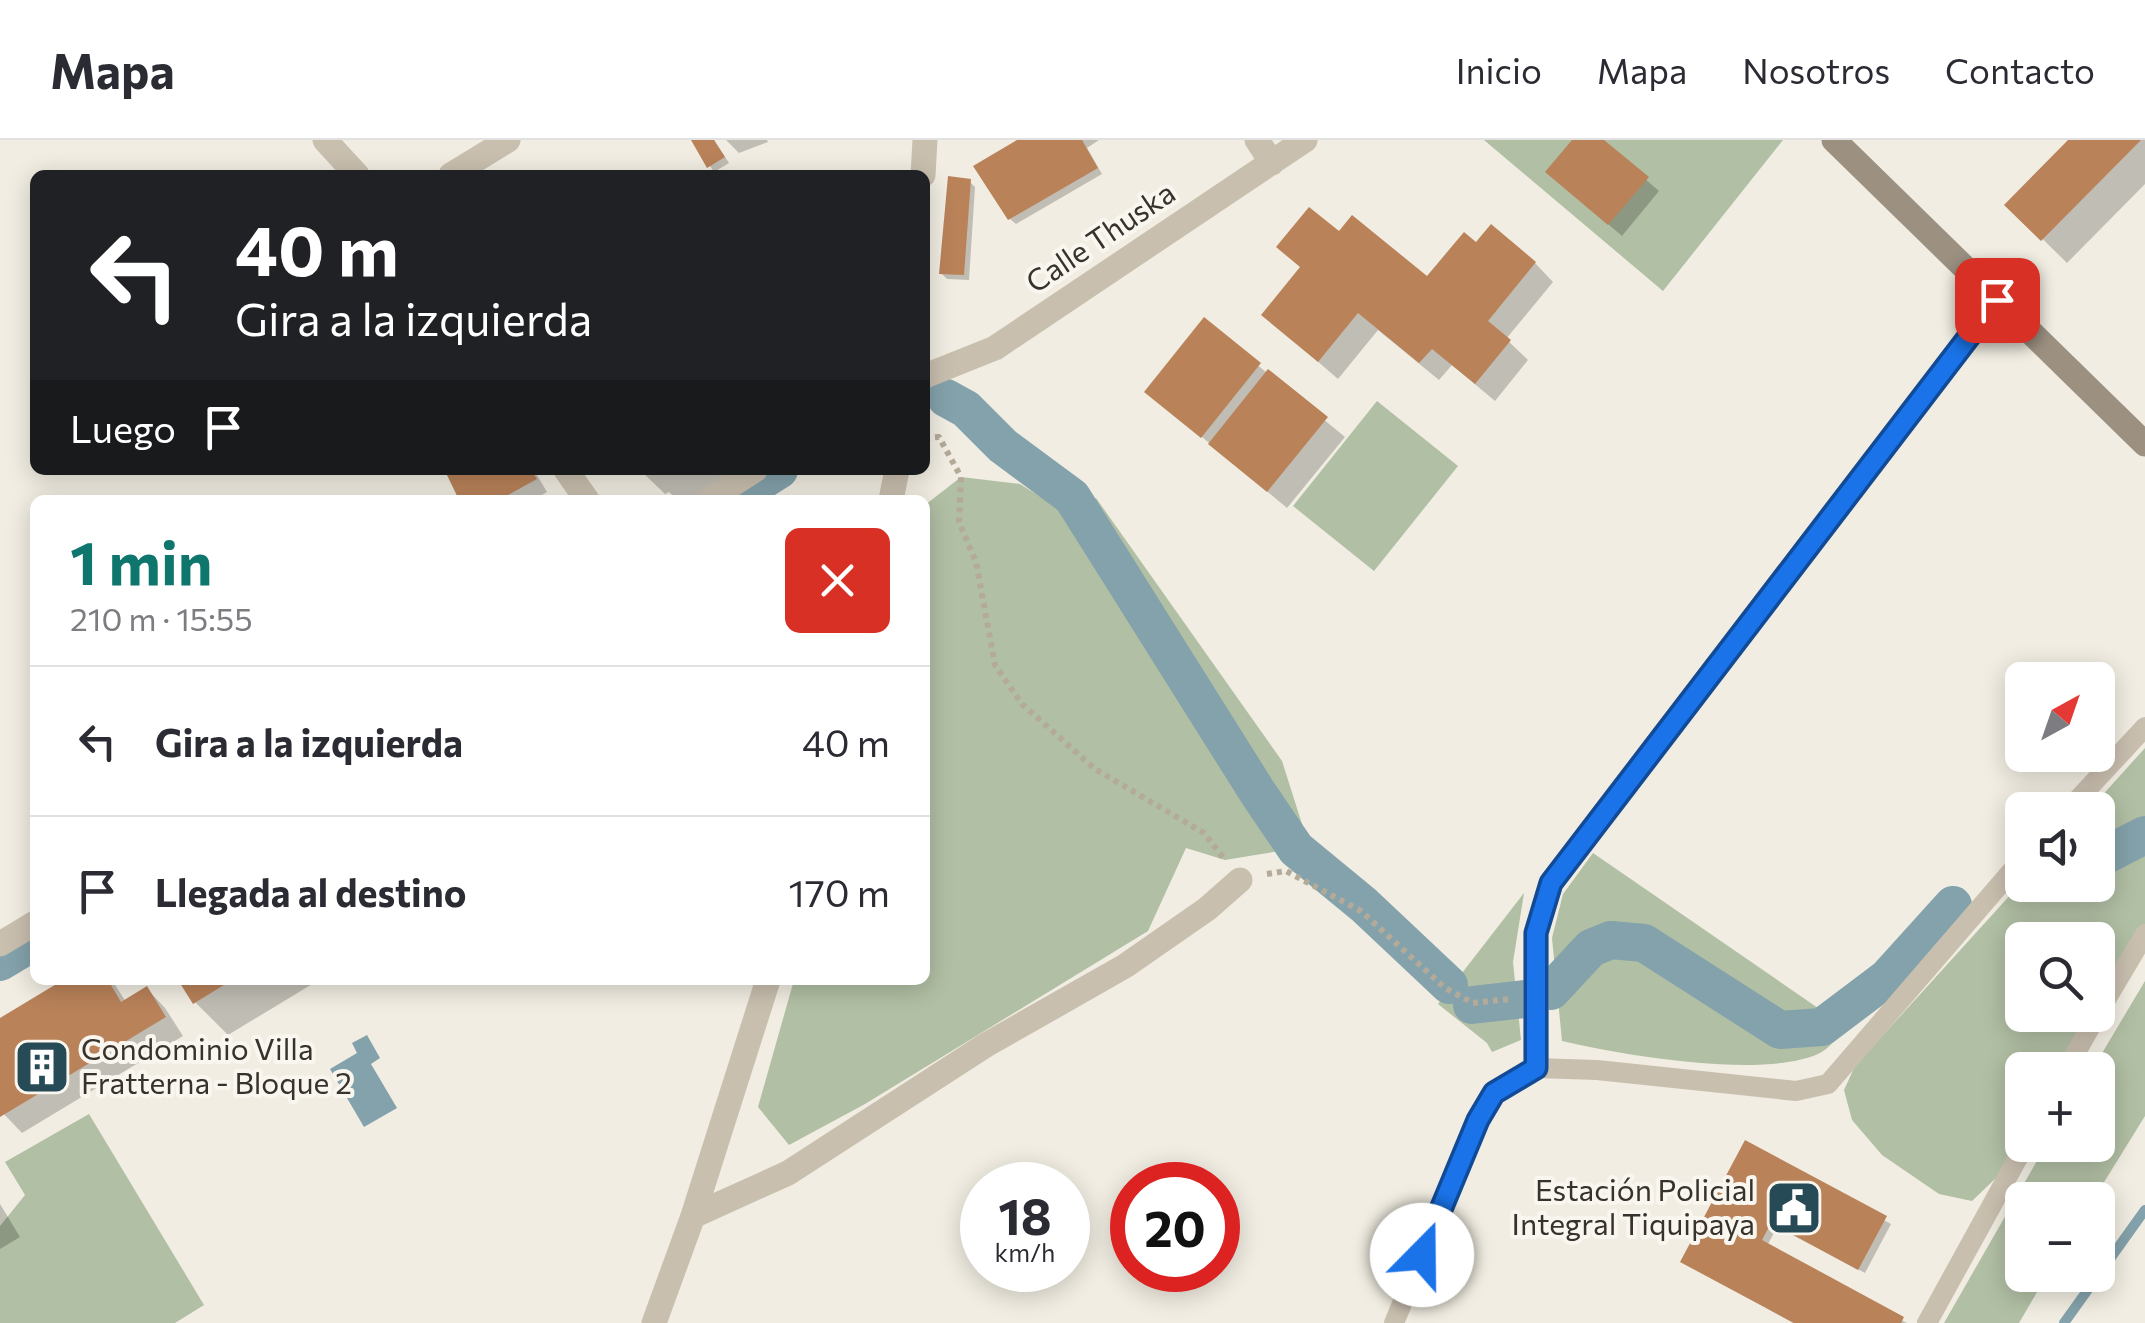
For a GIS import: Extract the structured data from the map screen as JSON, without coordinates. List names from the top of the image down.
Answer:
{
  "streets": {
    "street": ["Calle Thuska"]
  },
  "places": {
    "building": ["Condominio Villa Fratterna - Bloque 2"],
    "public building": ["Estación Policial Integral Tiquipaya"]
  },
  "north": "top right",
  "page": {
    "header": "Mapa",
    "nav": [
      "Inicio",
      "Mapa",
      "Nosotros",
      "Contacto"
    ],
    "turn": ["40 m", "Gira a la izquierda"],
    "then": "Luego",
    "heading": ["1 min", "210 m · 15:55"],
    "map_buttons": ["+", "−"],
    "list": [
      {
        "name": "Gira a la izquierda",
        "value": "40 m"
      },
      {
        "name": "Llegada al destino",
        "value": "170 m"
      }
    ],
    "speed": "18 km/h",
    "limit": "20"
  }
}
